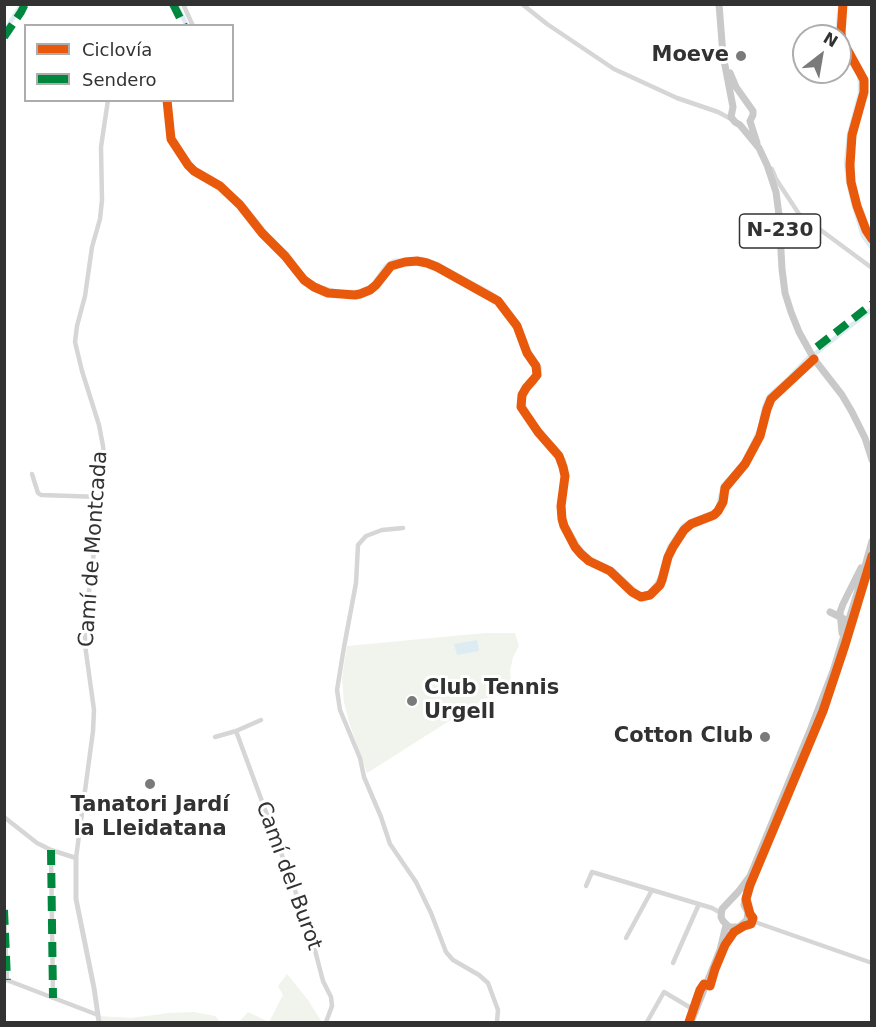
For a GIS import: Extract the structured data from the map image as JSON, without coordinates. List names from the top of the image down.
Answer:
{
  "streets": {
    "main road": ["N-230"],
    "street": ["Camí de Montcada", "Camí del Burot"]
  },
  "places": [
    "Moeve",
    "Club Tennis Urgell",
    "Cotton Club",
    "Tanatori Jardí la Lleidatana"
  ],
  "legend": ["Ciclovía", "Sendero"],
  "north": "top right"
}
